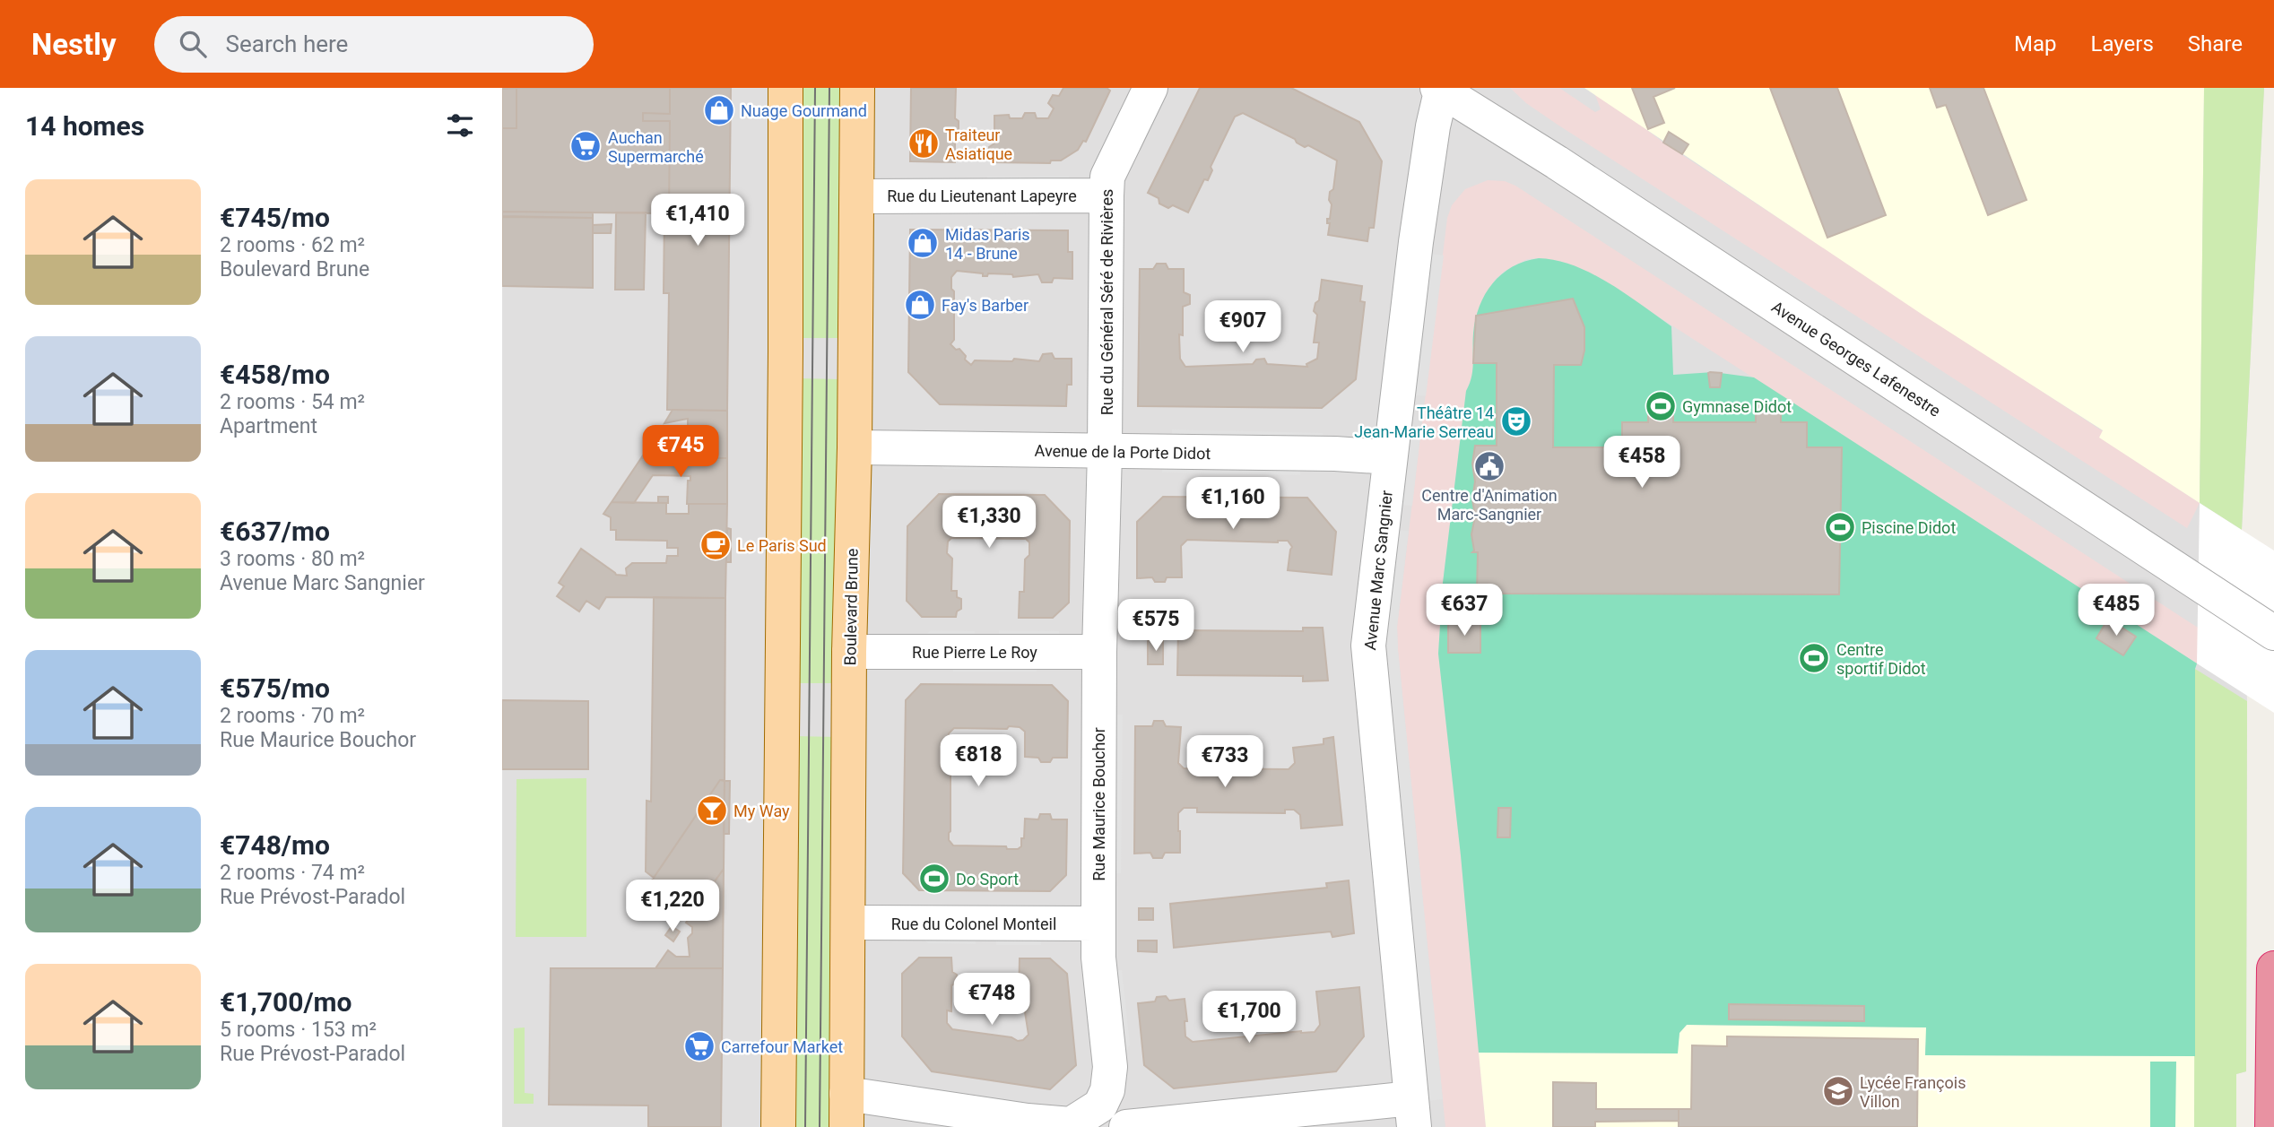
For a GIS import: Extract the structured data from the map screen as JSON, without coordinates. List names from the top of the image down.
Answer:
{
  "streets": {
    "main road": ["Boulevard Brune"],
    "street": [
      "Rue du Lieutenant Lapeyre",
      "Rue du Général Séré de Rivières",
      "Avenue Georges Lafenestre",
      "Avenue de la Porte Didot",
      "Avenue Marc Sangnier",
      "Rue Pierre Le Roy",
      "Rue Maurice Bouchor",
      "Rue du Colonel Monteil"
    ]
  },
  "crossings": [
    ["Rue du Lieutenant Lapeyre", "Rue du Général Séré de Rivières"],
    ["Rue du Lieutenant Lapeyre", "Boulevard Brune"],
    ["Rue du Général Séré de Rivières", "Avenue de la Porte Didot"],
    ["Rue du Général Séré de Rivières", "Rue Maurice Bouchor"],
    ["Avenue Georges Lafenestre", "Avenue Marc Sangnier"],
    ["Avenue de la Porte Didot", "Avenue Marc Sangnier"],
    ["Avenue de la Porte Didot", "Boulevard Brune"],
    ["Avenue de la Porte Didot", "Rue Maurice Bouchor"],
    ["Boulevard Brune", "Rue Pierre Le Roy"],
    ["Boulevard Brune", "Rue du Colonel Monteil"],
    ["Rue Pierre Le Roy", "Rue Maurice Bouchor"],
    ["Rue Maurice Bouchor", "Rue du Colonel Monteil"]
  ],
  "places": {
    "shop": ["Nuage Gourmand", "Midas Paris 14 - Brune", "Fay's Barber"],
    "restaurant": ["Traiteur Asiatique"],
    "supermarket": ["Auchan Supermarché", "Carrefour Market"],
    "sports": [
      "Gymnase Didot",
      "Piscine Didot",
      "Centre sportif Didot",
      "Do Sport"
    ],
    "theatre": ["Théâtre 14 Jean-Marie Serreau"],
    "public building": ["Centre d'Animation Marc-Sangnier"],
    "cafe": ["Le Paris Sud"],
    "bar": ["My Way"],
    "school or university": ["Lycée François Villon"]
  },
  "page": {
    "header": "Nestly",
    "search": "Search here",
    "nav": ["Map", "Layers", "Share"],
    "heading": "14 homes",
    "list": [
      {
        "name": "€745/mo",
        "note": "2 rooms · 62 m² · Boulevard Brune"
      },
      {
        "name": "€458/mo",
        "note": "2 rooms · 54 m² · Apartment"
      },
      {
        "name": "€637/mo",
        "note": "3 rooms · 80 m² · Avenue Marc Sangnier"
      },
      {
        "name": "€575/mo",
        "note": "2 rooms · 70 m² · Rue Maurice Bouchor"
      },
      {
        "name": "€748/mo",
        "note": "2 rooms · 74 m² · Rue Prévost-Paradol"
      },
      {
        "name": "€1,700/mo",
        "note": "5 rooms · 153 m² · Rue Prévost-Paradol"
      }
    ],
    "price": [
      "€1,410",
      "€907",
      "€745",
      "€458",
      "€1,160",
      "€1,330",
      "€637",
      "€485",
      "€575",
      "€818",
      "€733",
      "€1,220",
      "€748",
      "€1,700"
    ]
  }
}
